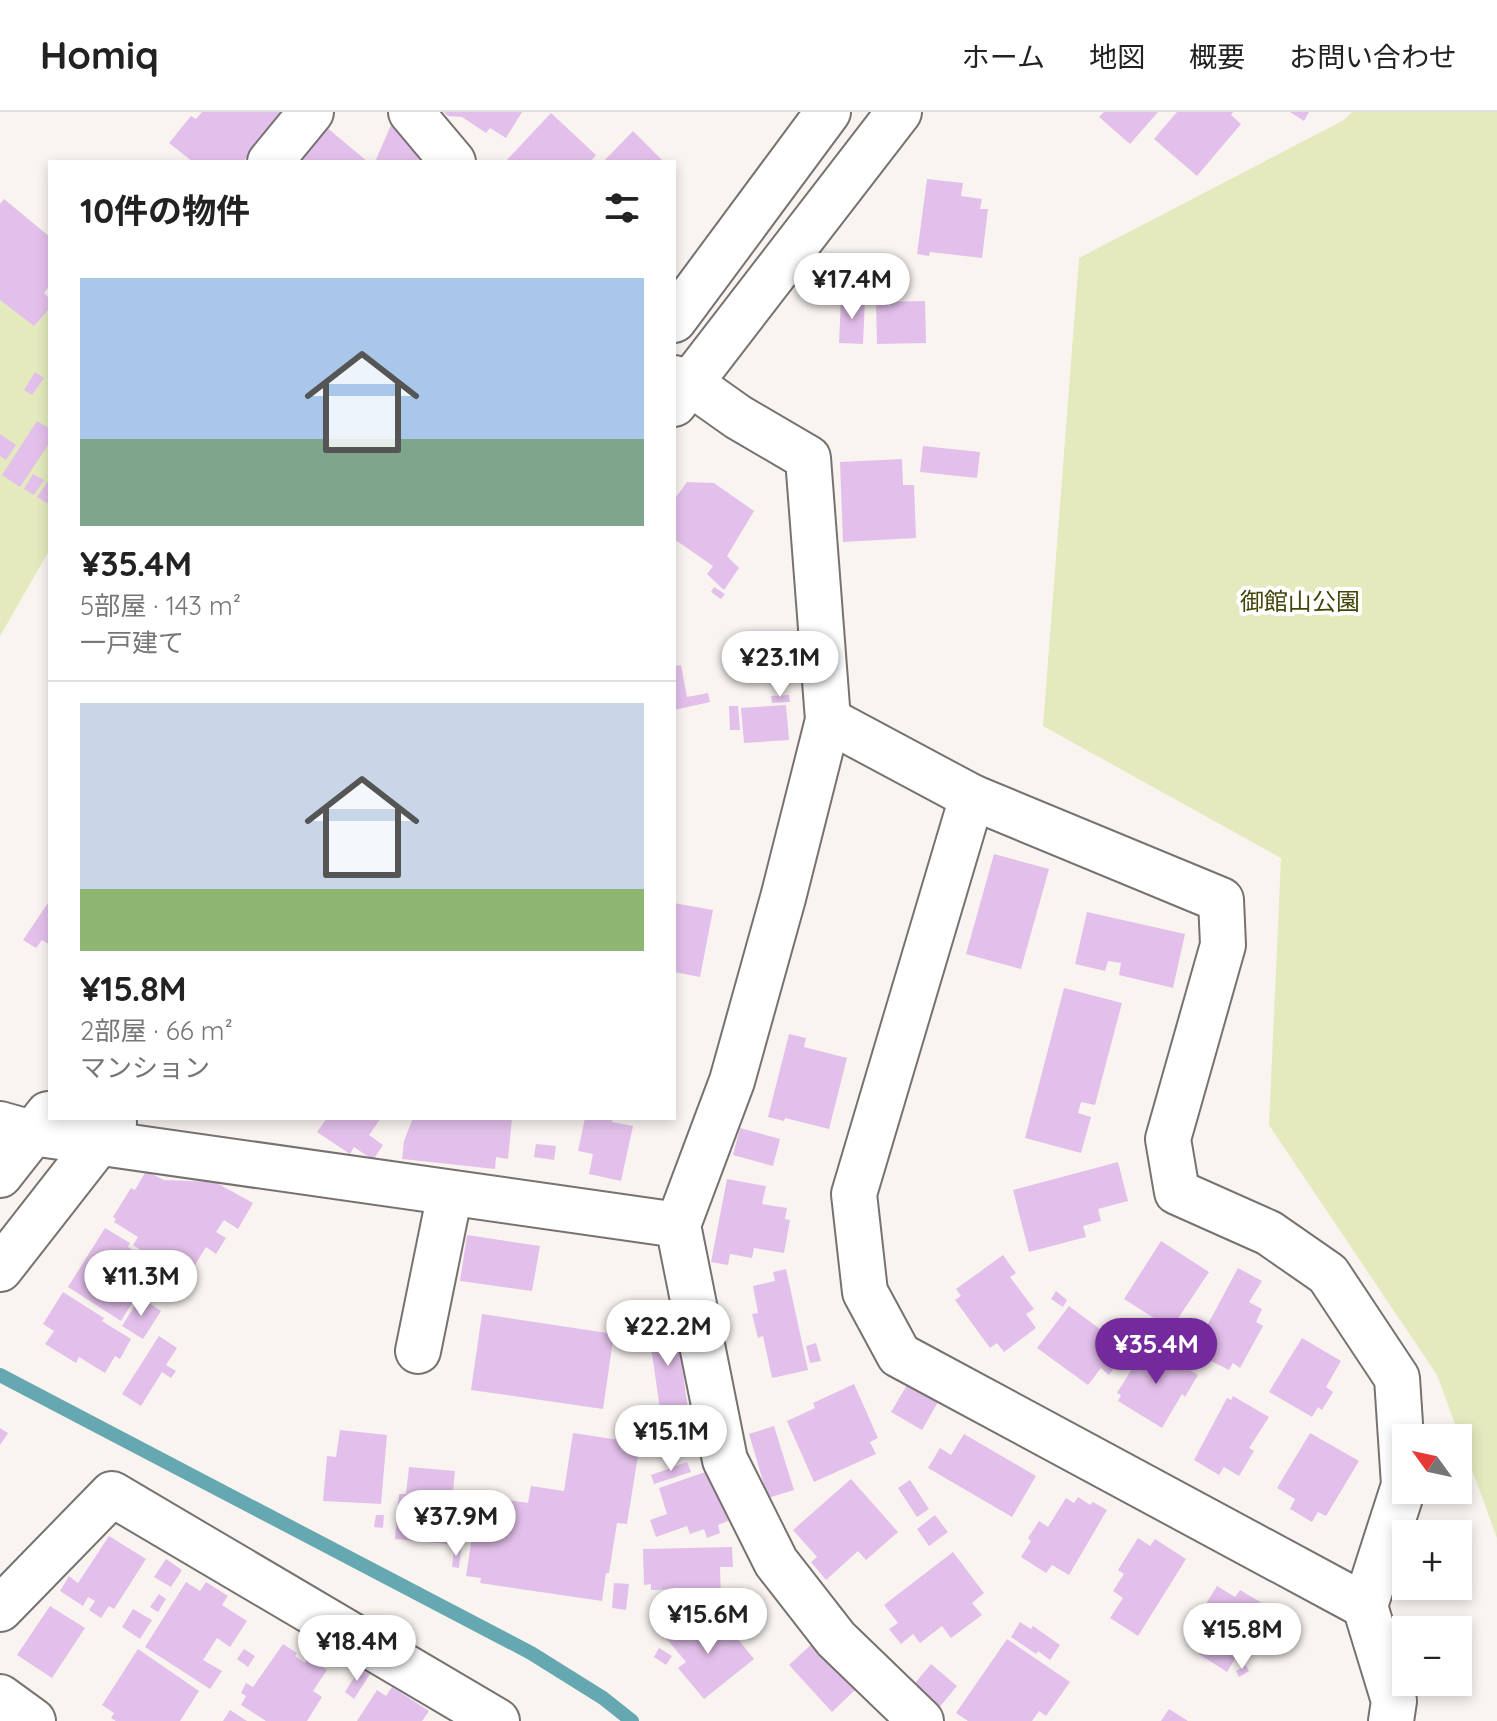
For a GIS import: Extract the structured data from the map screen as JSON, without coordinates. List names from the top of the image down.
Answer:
{
  "parks": ["御館山公園"],
  "north": "top left",
  "page": {
    "header": "Homiq",
    "nav": [
      "ホーム",
      "地図",
      "概要",
      "お問い合わせ"
    ],
    "heading": "10件の物件",
    "price": [
      "¥17.4M",
      "¥23.1M",
      "¥11.3M",
      "¥22.2M",
      "¥35.4M",
      "¥15.1M",
      "¥37.9M",
      "¥15.6M",
      "¥15.8M",
      "¥18.4M"
    ],
    "list": [
      {
        "name": "¥35.4M",
        "note": "5部屋 · 143 m² · 一戸建て"
      },
      {
        "name": "¥15.8M",
        "note": "2部屋 · 66 m² · マンション"
      }
    ],
    "map_buttons": ["+", "−"]
  }
}
